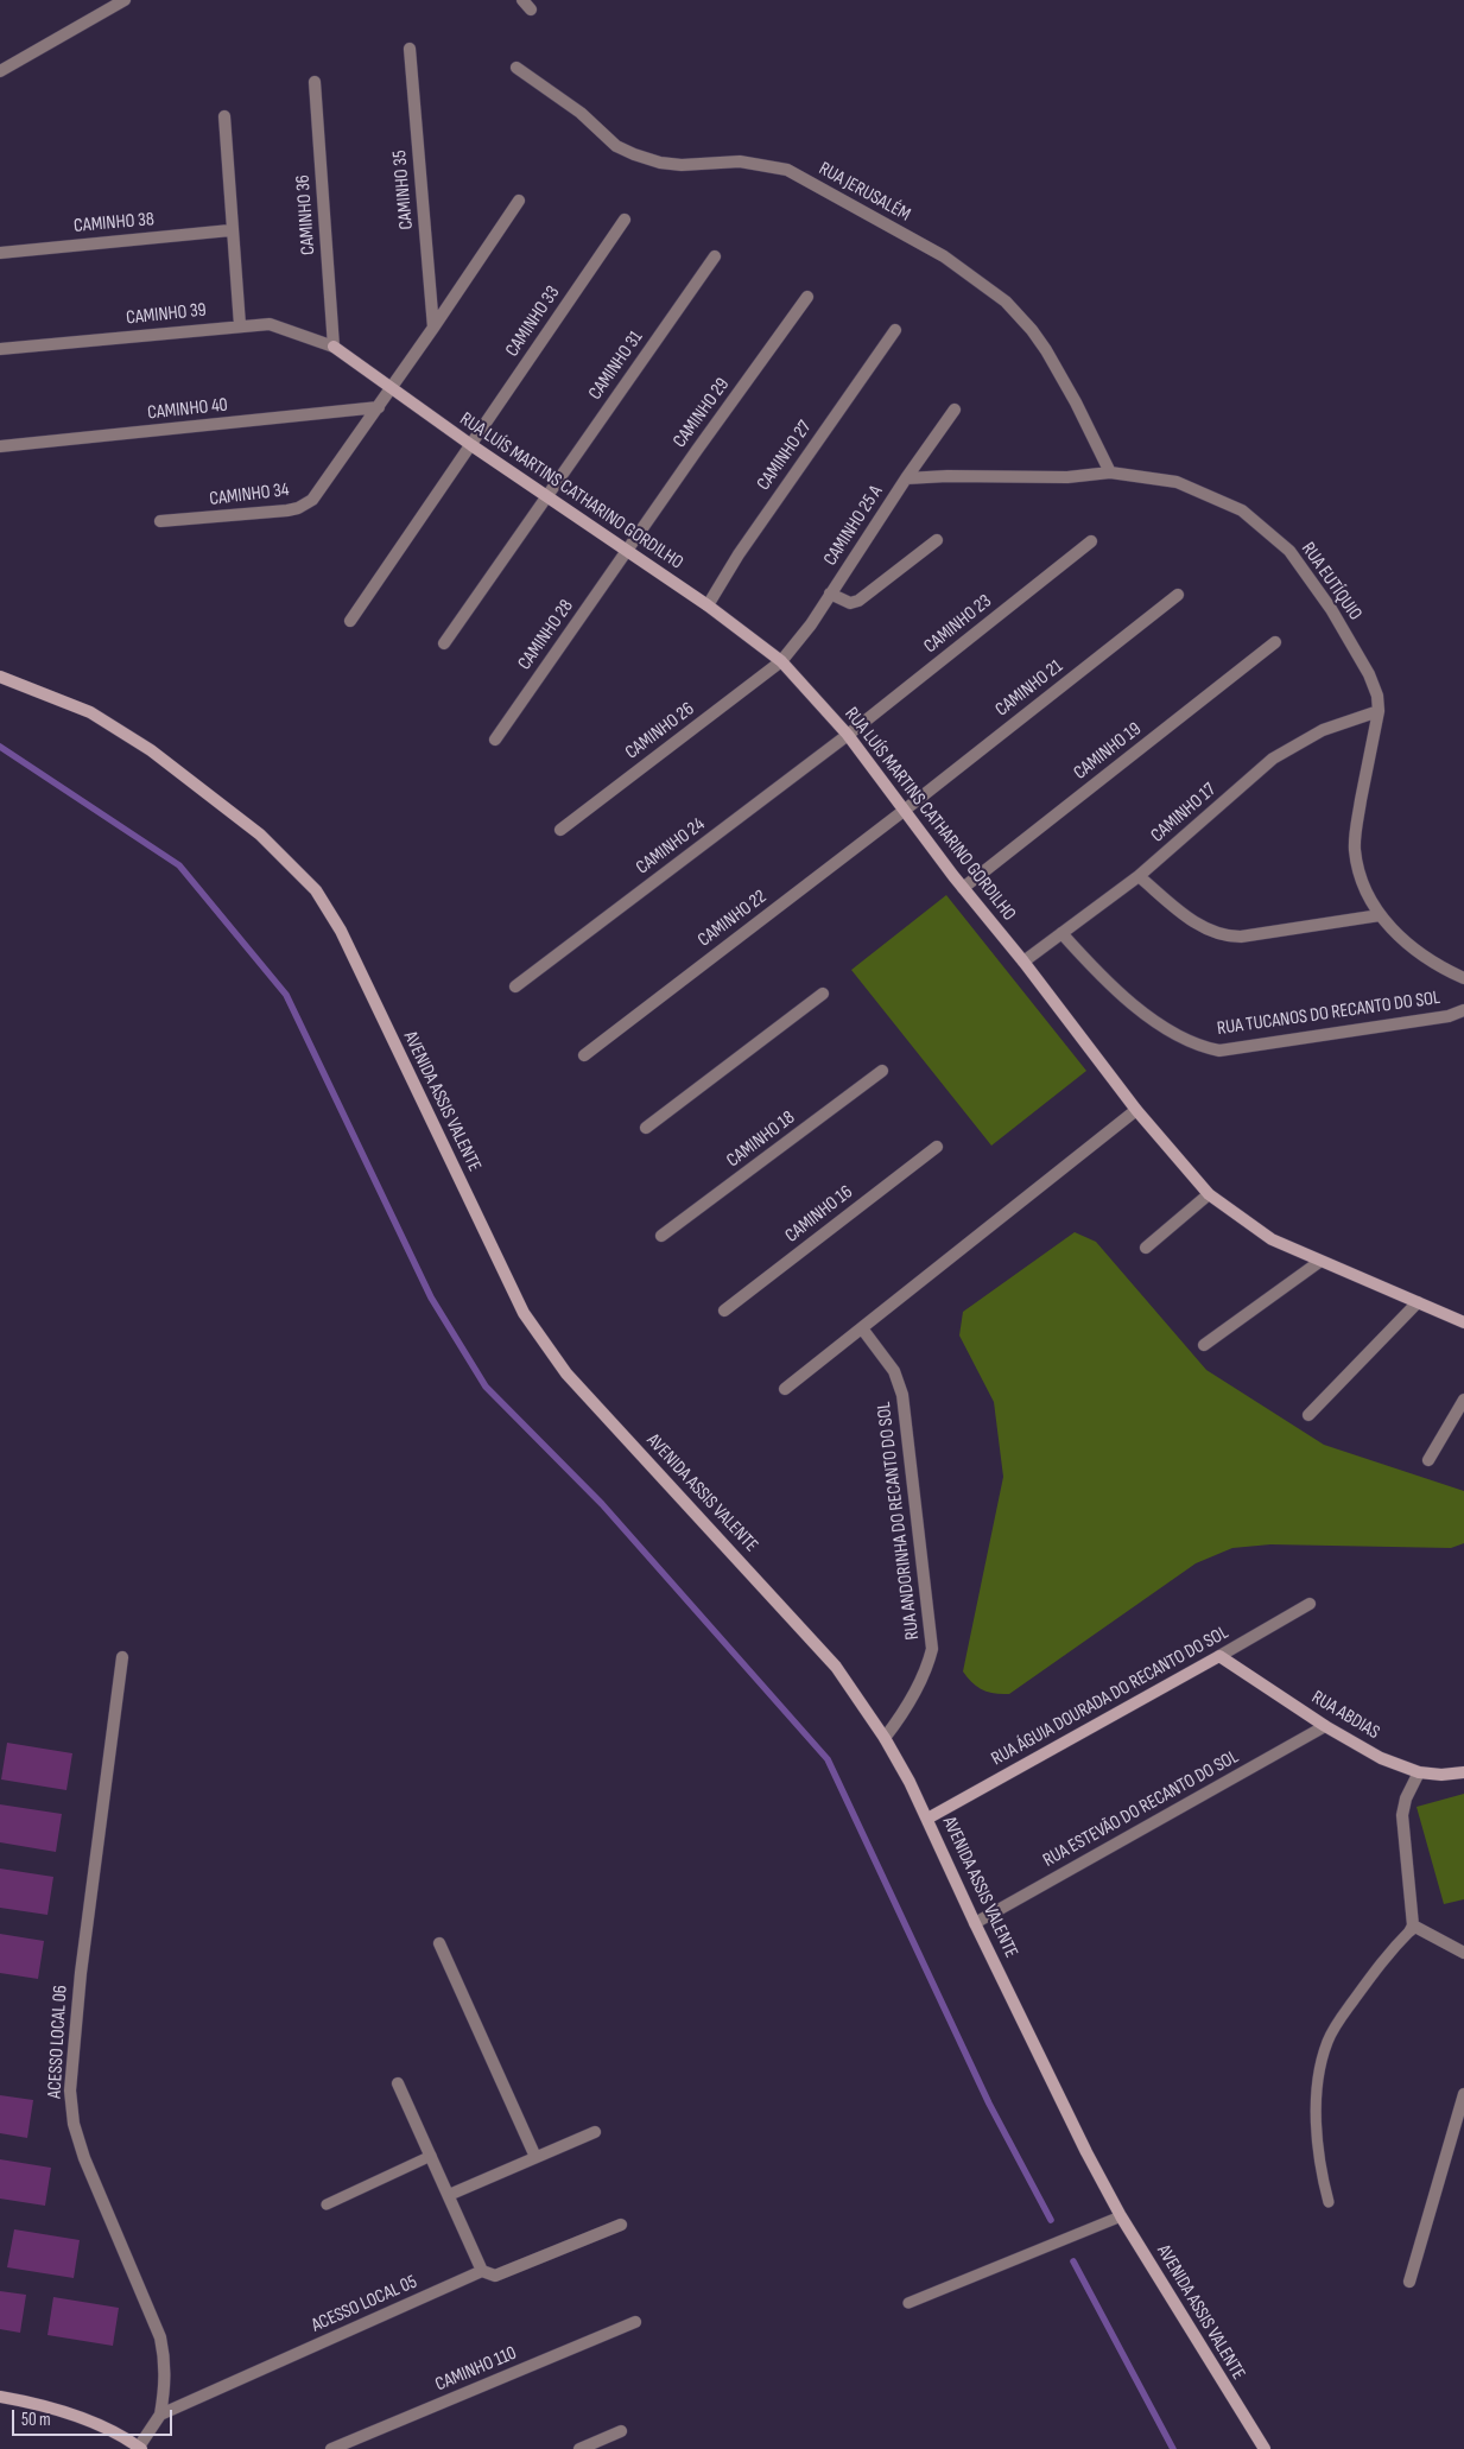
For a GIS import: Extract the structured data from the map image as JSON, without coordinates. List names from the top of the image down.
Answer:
{
  "streets": {
    "main road": [
      "RUA LUÍS MARTINS CATHARINO GORDILHO",
      "AVENIDA ASSIS VALENTE",
      "RUA ÁGUIA DOURADA DO RECANTO DO SOL",
      "RUA ABDIAS"
    ],
    "street": [
      "CAMINHO 35",
      "RUA JERUSALÉM",
      "CAMINHO 36",
      "CAMINHO 38",
      "CAMINHO 39",
      "CAMINHO 33",
      "CAMINHO 31",
      "CAMINHO 40",
      "CAMINHO 29",
      "CAMINHO 27",
      "CAMINHO 34",
      "CAMINHO 25 A",
      "RUA EUTÍQUIO",
      "CAMINHO 23",
      "CAMINHO 28",
      "CAMINHO 21",
      "CAMINHO 26",
      "CAMINHO 19",
      "CAMINHO 17",
      "CAMINHO 24",
      "CAMINHO 22",
      "RUA TUCANOS DO RECANTO DO SOL",
      "CAMINHO 18",
      "CAMINHO 16",
      "RUA ANDORINHA DO RECANTO DO SOL",
      "RUA ESTEVÃO DO RECANTO DO SOL",
      "ACESSO LOCAL 06",
      "ACESSO LOCAL 05",
      "CAMINHO 110"
    ]
  },
  "crossings": [
    ["RUA JERUSALÉM", "RUA EUTÍQUIO"],
    ["CAMINHO 36", "CAMINHO 39"],
    ["CAMINHO 36", "RUA LUÍS MARTINS CATHARINO GORDILHO"],
    ["CAMINHO 39", "RUA LUÍS MARTINS CATHARINO GORDILHO"],
    ["CAMINHO 33", "RUA LUÍS MARTINS CATHARINO GORDILHO"],
    ["CAMINHO 31", "RUA LUÍS MARTINS CATHARINO GORDILHO"],
    ["CAMINHO 40", "CAMINHO 34"],
    ["CAMINHO 29", "RUA LUÍS MARTINS CATHARINO GORDILHO"],
    ["CAMINHO 29", "CAMINHO 28"],
    ["CAMINHO 27", "RUA LUÍS MARTINS CATHARINO GORDILHO"],
    ["RUA LUÍS MARTINS CATHARINO GORDILHO", "CAMINHO 34"],
    ["RUA LUÍS MARTINS CATHARINO GORDILHO", "CAMINHO 25 A"],
    ["RUA LUÍS MARTINS CATHARINO GORDILHO", "CAMINHO 23"],
    ["RUA LUÍS MARTINS CATHARINO GORDILHO", "CAMINHO 28"],
    ["RUA LUÍS MARTINS CATHARINO GORDILHO", "CAMINHO 21"],
    ["RUA LUÍS MARTINS CATHARINO GORDILHO", "CAMINHO 26"],
    ["RUA LUÍS MARTINS CATHARINO GORDILHO", "CAMINHO 19"],
    ["RUA LUÍS MARTINS CATHARINO GORDILHO", "CAMINHO 17"],
    ["RUA LUÍS MARTINS CATHARINO GORDILHO", "CAMINHO 24"],
    ["RUA LUÍS MARTINS CATHARINO GORDILHO", "CAMINHO 22"],
    ["CAMINHO 25 A", "RUA EUTÍQUIO"],
    ["CAMINHO 25 A", "CAMINHO 26"],
    ["RUA EUTÍQUIO", "CAMINHO 17"],
    ["CAMINHO 23", "CAMINHO 24"],
    ["CAMINHO 21", "CAMINHO 22"],
    ["CAMINHO 17", "RUA TUCANOS DO RECANTO DO SOL"],
    ["AVENIDA ASSIS VALENTE", "RUA ANDORINHA DO RECANTO DO SOL"],
    ["AVENIDA ASSIS VALENTE", "RUA ÁGUIA DOURADA DO RECANTO DO SOL"],
    ["AVENIDA ASSIS VALENTE", "RUA ESTEVÃO DO RECANTO DO SOL"],
    ["RUA ÁGUIA DOURADA DO RECANTO DO SOL", "RUA ABDIAS"],
    ["RUA ABDIAS", "RUA ESTEVÃO DO RECANTO DO SOL"],
    ["ACESSO LOCAL 06", "ACESSO LOCAL 05"]
  ],
  "scale_bar": "50 m"
}
